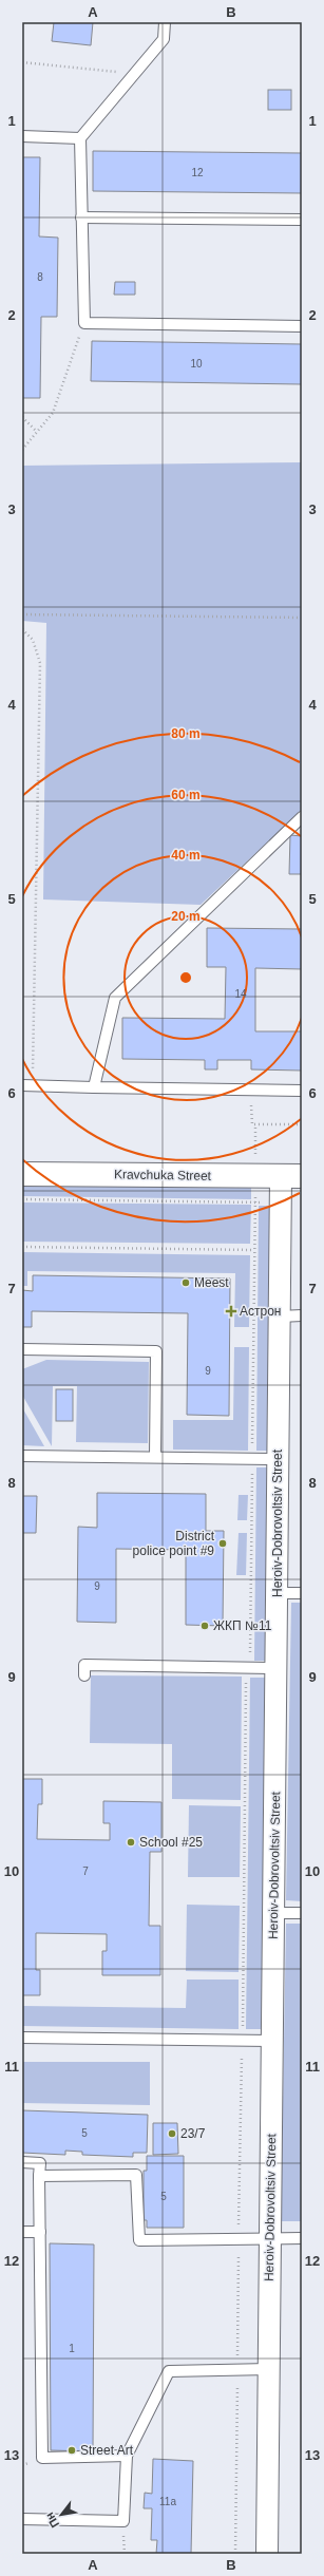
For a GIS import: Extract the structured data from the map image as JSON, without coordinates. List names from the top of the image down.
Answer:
{
  "streets": {
    "street": ["Kravchuka Street", "Heroiv-Dobrovoltsiv Street"]
  },
  "crossings": [
    ["Kravchuka Street", "Heroiv-Dobrovoltsiv Street"]
  ],
  "places": {
    "other": [
      "Meest",
      "District police point #9",
      "ЖКП №11",
      "School #25",
      "23/7",
      "Street Art"
    ],
    "health": ["Астрон"]
  },
  "house_numbers": [
    "12",
    "8",
    "10",
    "14",
    "9",
    "9",
    "7",
    "5",
    "5",
    "1",
    "11а"
  ],
  "north": "bottom left",
  "grid": {
    "columns": ["A", "B"],
    "rows": [
      "1",
      "2",
      "3",
      "4",
      "5",
      "6",
      "7",
      "8",
      "9",
      "10",
      "11",
      "12",
      "13"
    ]
  },
  "rings": [
    "80 m",
    "60 m",
    "40 m",
    "20 m"
  ]
}
